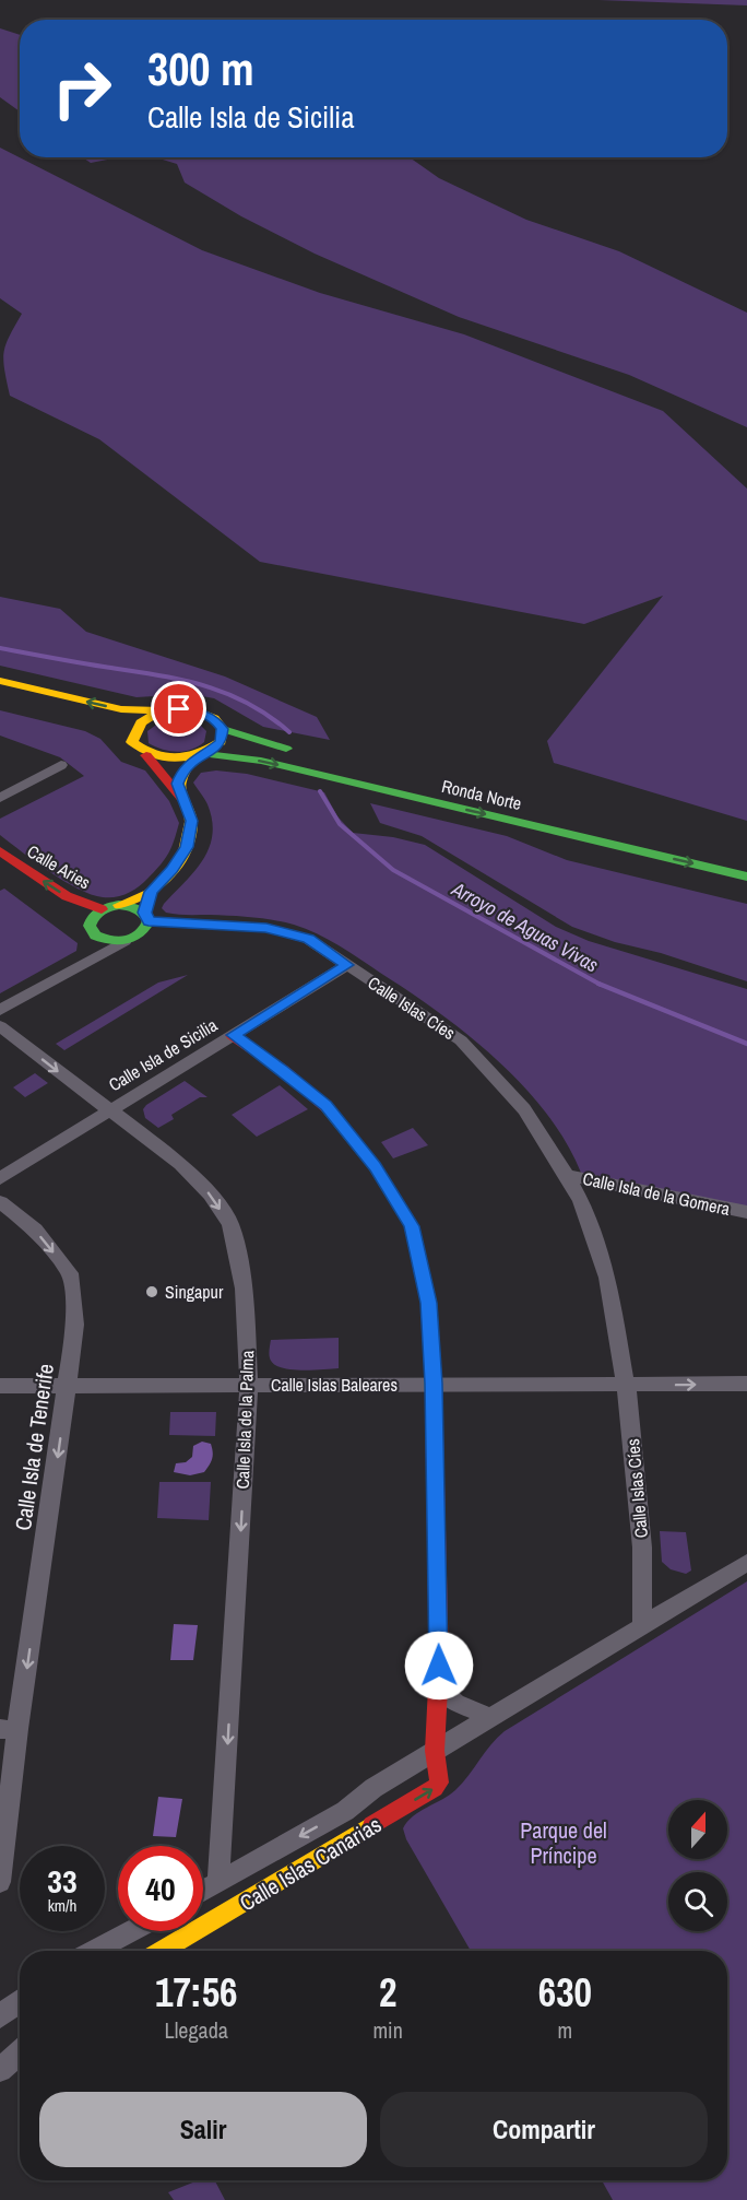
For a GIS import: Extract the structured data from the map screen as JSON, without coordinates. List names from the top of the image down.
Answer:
{
  "streets": {
    "main road": ["Ronda Norte", "Calle Aries", "Calle Islas Canarias"],
    "street": [
      "Calle Islas Cíes",
      "Calle Isla de Sicilia",
      "Calle Isla de la Gomera",
      "Calle Islas Baleares",
      "Calle Isla de la Palma",
      "Calle Isla de Tenerife"
    ]
  },
  "crossings": [
    ["Calle Aries", "Calle Islas Cíes"],
    ["Calle Islas Cíes", "Calle Isla de Sicilia"],
    ["Calle Islas Cíes", "Calle Isla de la Gomera"],
    ["Calle Islas Cíes", "Calle Islas Baleares"],
    ["Calle Islas Cíes", "Calle Islas Canarias"],
    ["Calle Isla de Sicilia", "Calle Isla de la Palma"],
    ["Calle Islas Baleares", "Calle Isla de la Palma"],
    ["Calle Islas Baleares", "Calle Isla de Tenerife"],
    ["Calle Isla de la Palma", "Calle Islas Canarias"]
  ],
  "one_way": ["Ronda Norte", "Calle Isla de la Palma", "Calle Isla de Tenerife"],
  "water": ["Arroyo de Aguas Vivas"],
  "parks": ["Parque del Príncipe"],
  "places": ["Singapur"],
  "north": "top",
  "page": {
    "turn": ["300 m", "Calle Isla de Sicilia"],
    "speed": "33 km/h",
    "limit": "40",
    "eta": [
      "17:56",
      "Llegada",
      "2",
      "min",
      "630",
      "m"
    ],
    "buttons": ["Salir", "Compartir"]
  }
}
